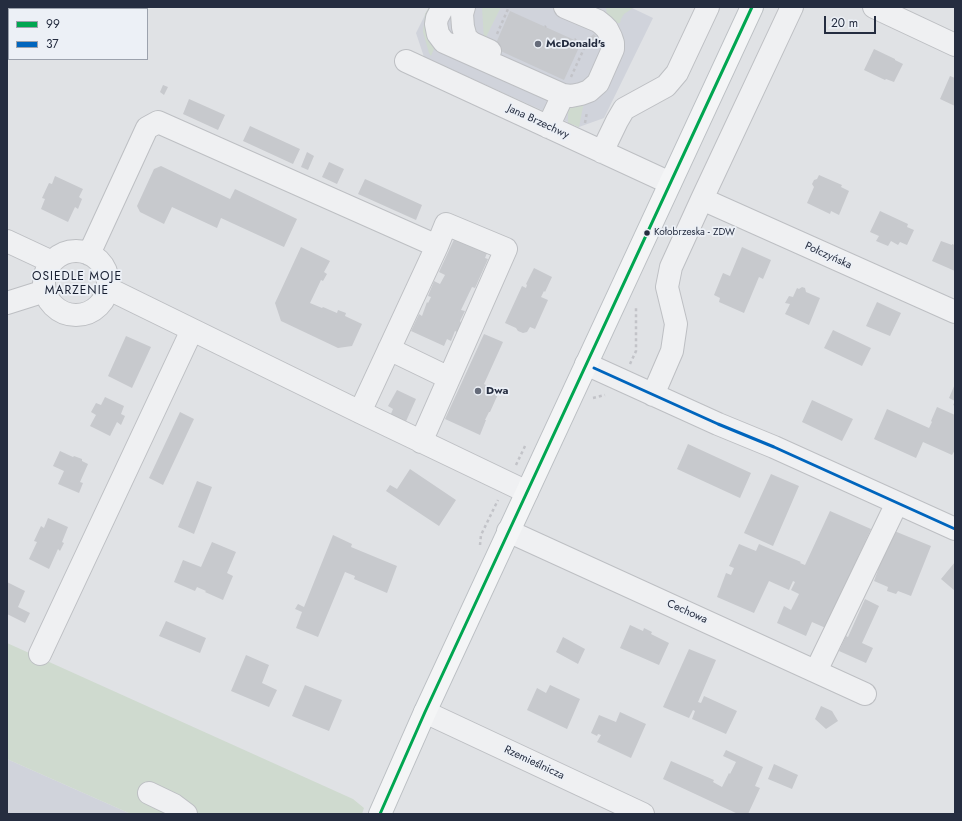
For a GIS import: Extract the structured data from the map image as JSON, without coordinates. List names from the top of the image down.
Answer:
{
  "streets": {
    "street": [
      "Jana Brzechwy",
      "Połczyńska",
      "Cechowa",
      "Rzemieślnicza"
    ]
  },
  "districts": ["OSIEDLE MOJE MARZENIE"],
  "places": ["McDonald's", "Kołobrzeska - ZDW", "Dwa"],
  "lines": ["transit line 99", "transit line 37"],
  "legend": ["99", "37"],
  "scale_bar": "20 m"
}
